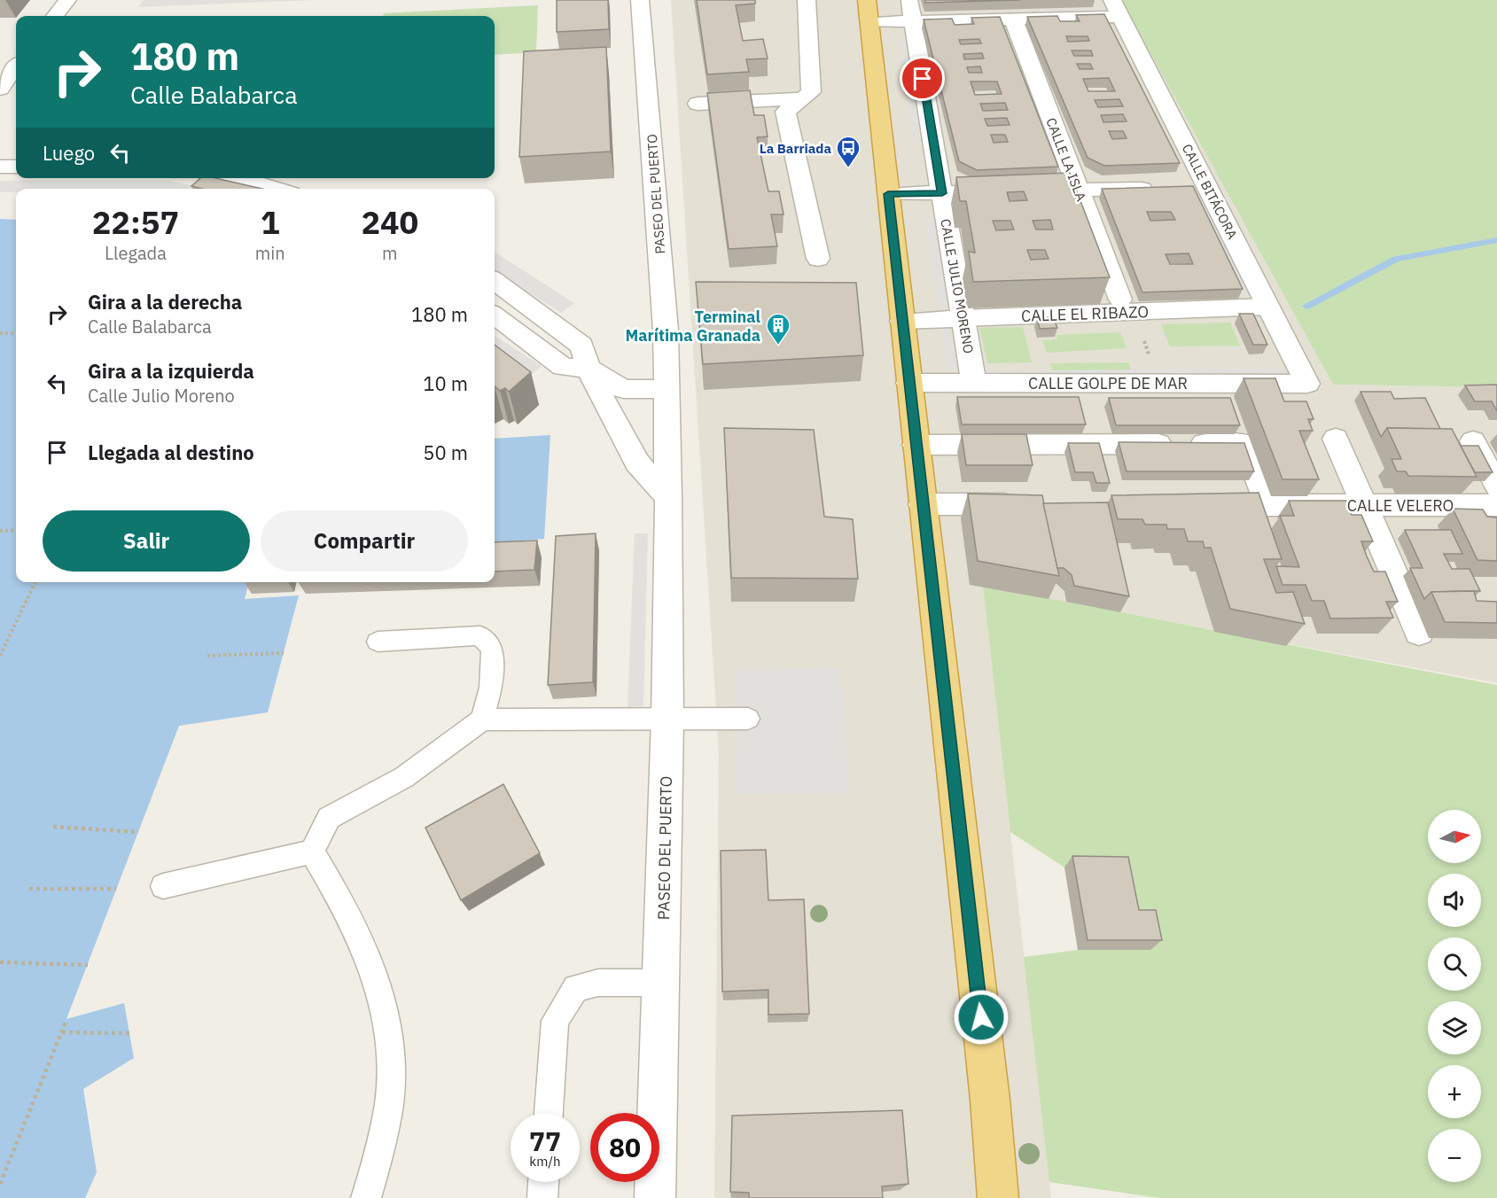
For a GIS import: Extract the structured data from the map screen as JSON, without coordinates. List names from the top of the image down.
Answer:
{
  "streets": {
    "street": [
      "CALLE LA ISLA",
      "CALLE BITÁCORA",
      "PASEO DEL PUERTO",
      "CALLE JULIO MORENO",
      "CALLE EL RIBAZO",
      "CALLE GOLPE DE MAR",
      "CALLE VELERO"
    ]
  },
  "crossings": [
    ["CALLE LA ISLA", "CALLE EL RIBAZO"],
    ["CALLE BITÁCORA", "CALLE EL RIBAZO"],
    ["CALLE BITÁCORA", "CALLE GOLPE DE MAR"],
    ["CALLE JULIO MORENO", "CALLE EL RIBAZO"],
    ["CALLE JULIO MORENO", "CALLE GOLPE DE MAR"]
  ],
  "places": {
    "bus stop": ["La Barriada"],
    "building": ["Terminal Marítima Granada"]
  },
  "north": "right",
  "page": {
    "turn": ["180 m", "Calle Balabarca"],
    "then": "Luego",
    "eta": [
      "22:57",
      "Llegada",
      "1",
      "min",
      "240",
      "m"
    ],
    "list": [
      {
        "name": "Gira a la derecha",
        "note": "Calle Balabarca",
        "value": "180 m"
      },
      {
        "name": "Gira a la izquierda",
        "note": "Calle Julio Moreno",
        "value": "10 m"
      },
      {
        "name": "Llegada al destino",
        "value": "50 m"
      }
    ],
    "buttons": ["Salir", "Compartir"],
    "map_buttons": ["+", "−"],
    "speed": "77 km/h",
    "limit": "80"
  }
}
